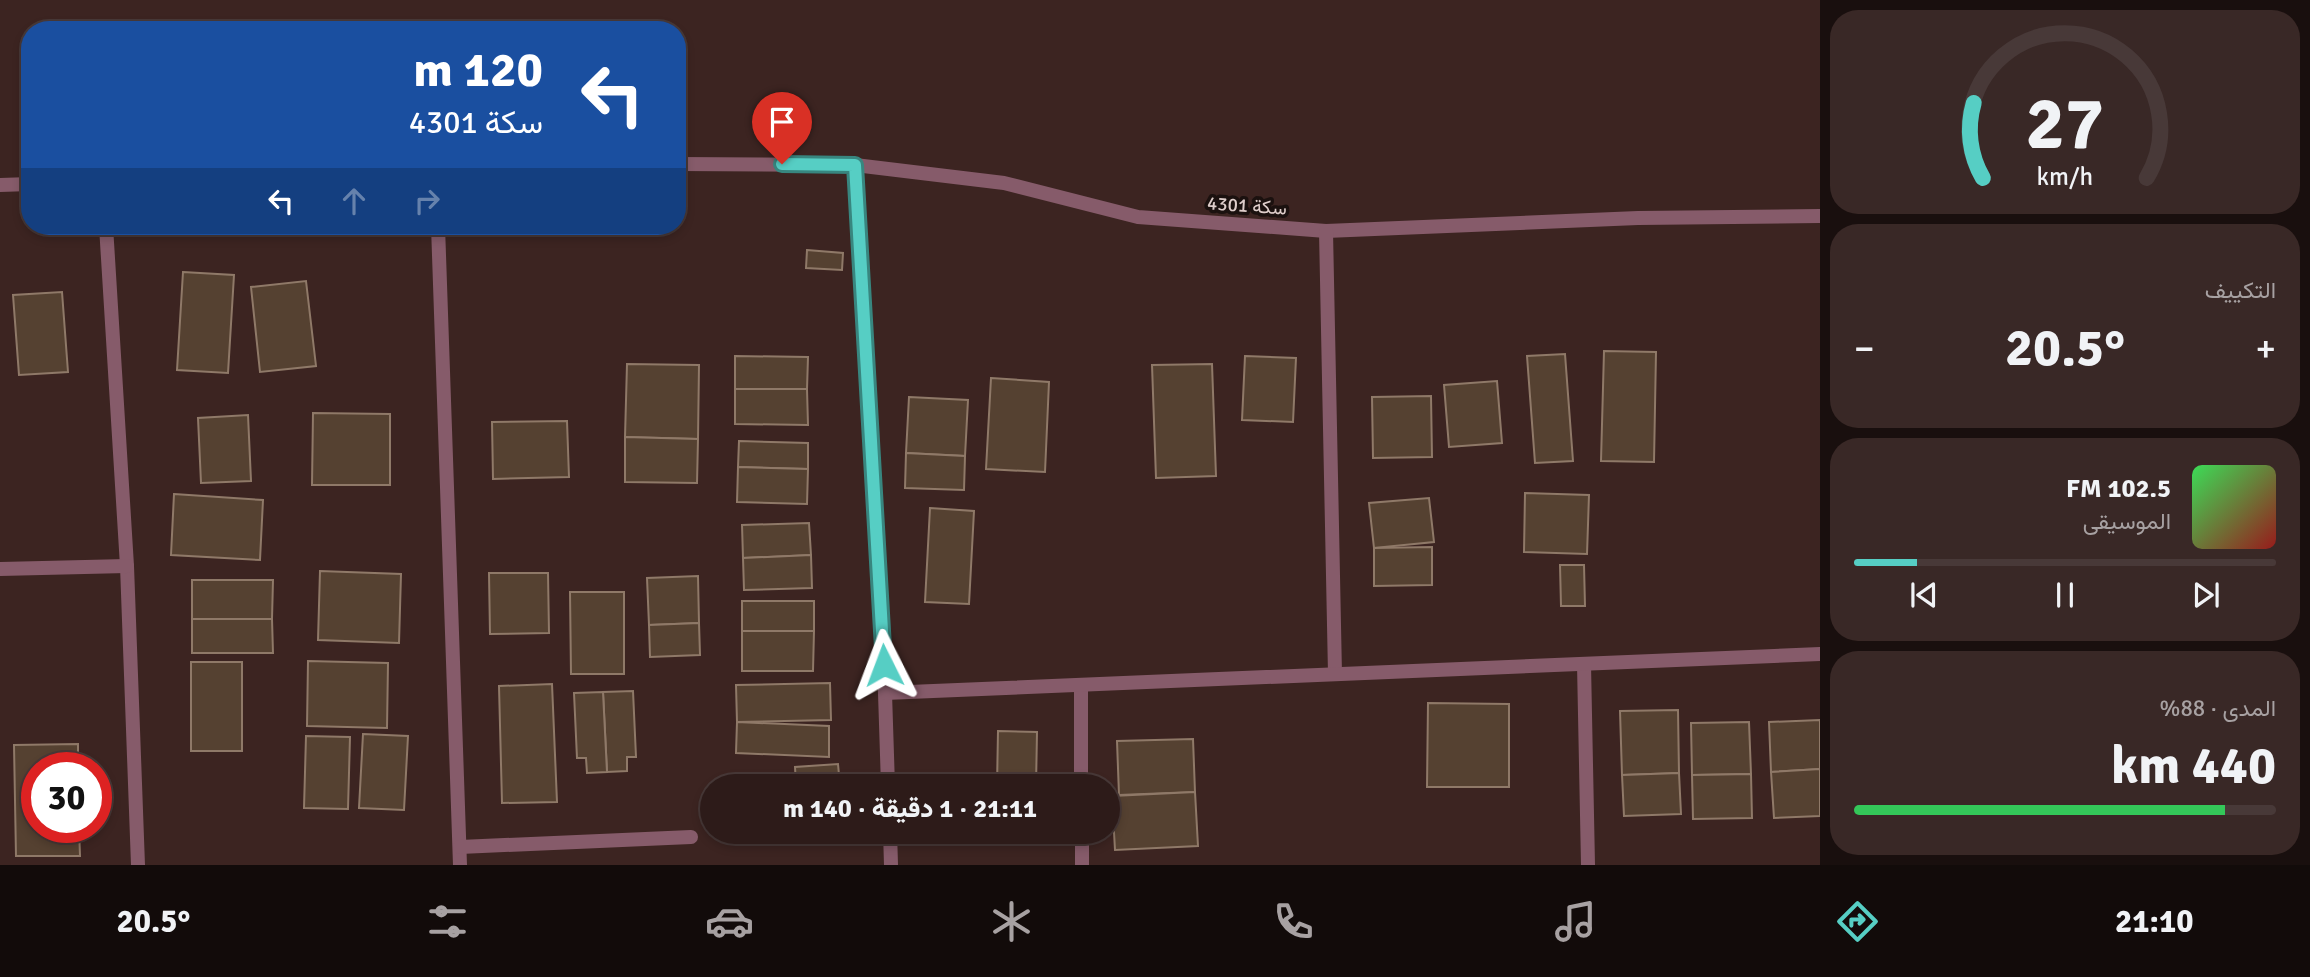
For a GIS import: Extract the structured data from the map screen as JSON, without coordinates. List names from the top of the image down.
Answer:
{
  "streets": {
    "street": ["سكة 4301"]
  },
  "page": {
    "turn": ["120 m", "سكة 4301"],
    "tile": [
      "التكييف",
      ["المدى · 88%", "440 km"]
    ],
    "heat": ["−", "20.5°", "+"],
    "song": ["102.5 FM", "الموسيقى"],
    "limit": "30",
    "trip": "21:11 · 1 دقيقة · 140 m",
    "tabs": ["21:10", "20.5°"],
    "gauge": ["27", "km/h"]
  }
}
